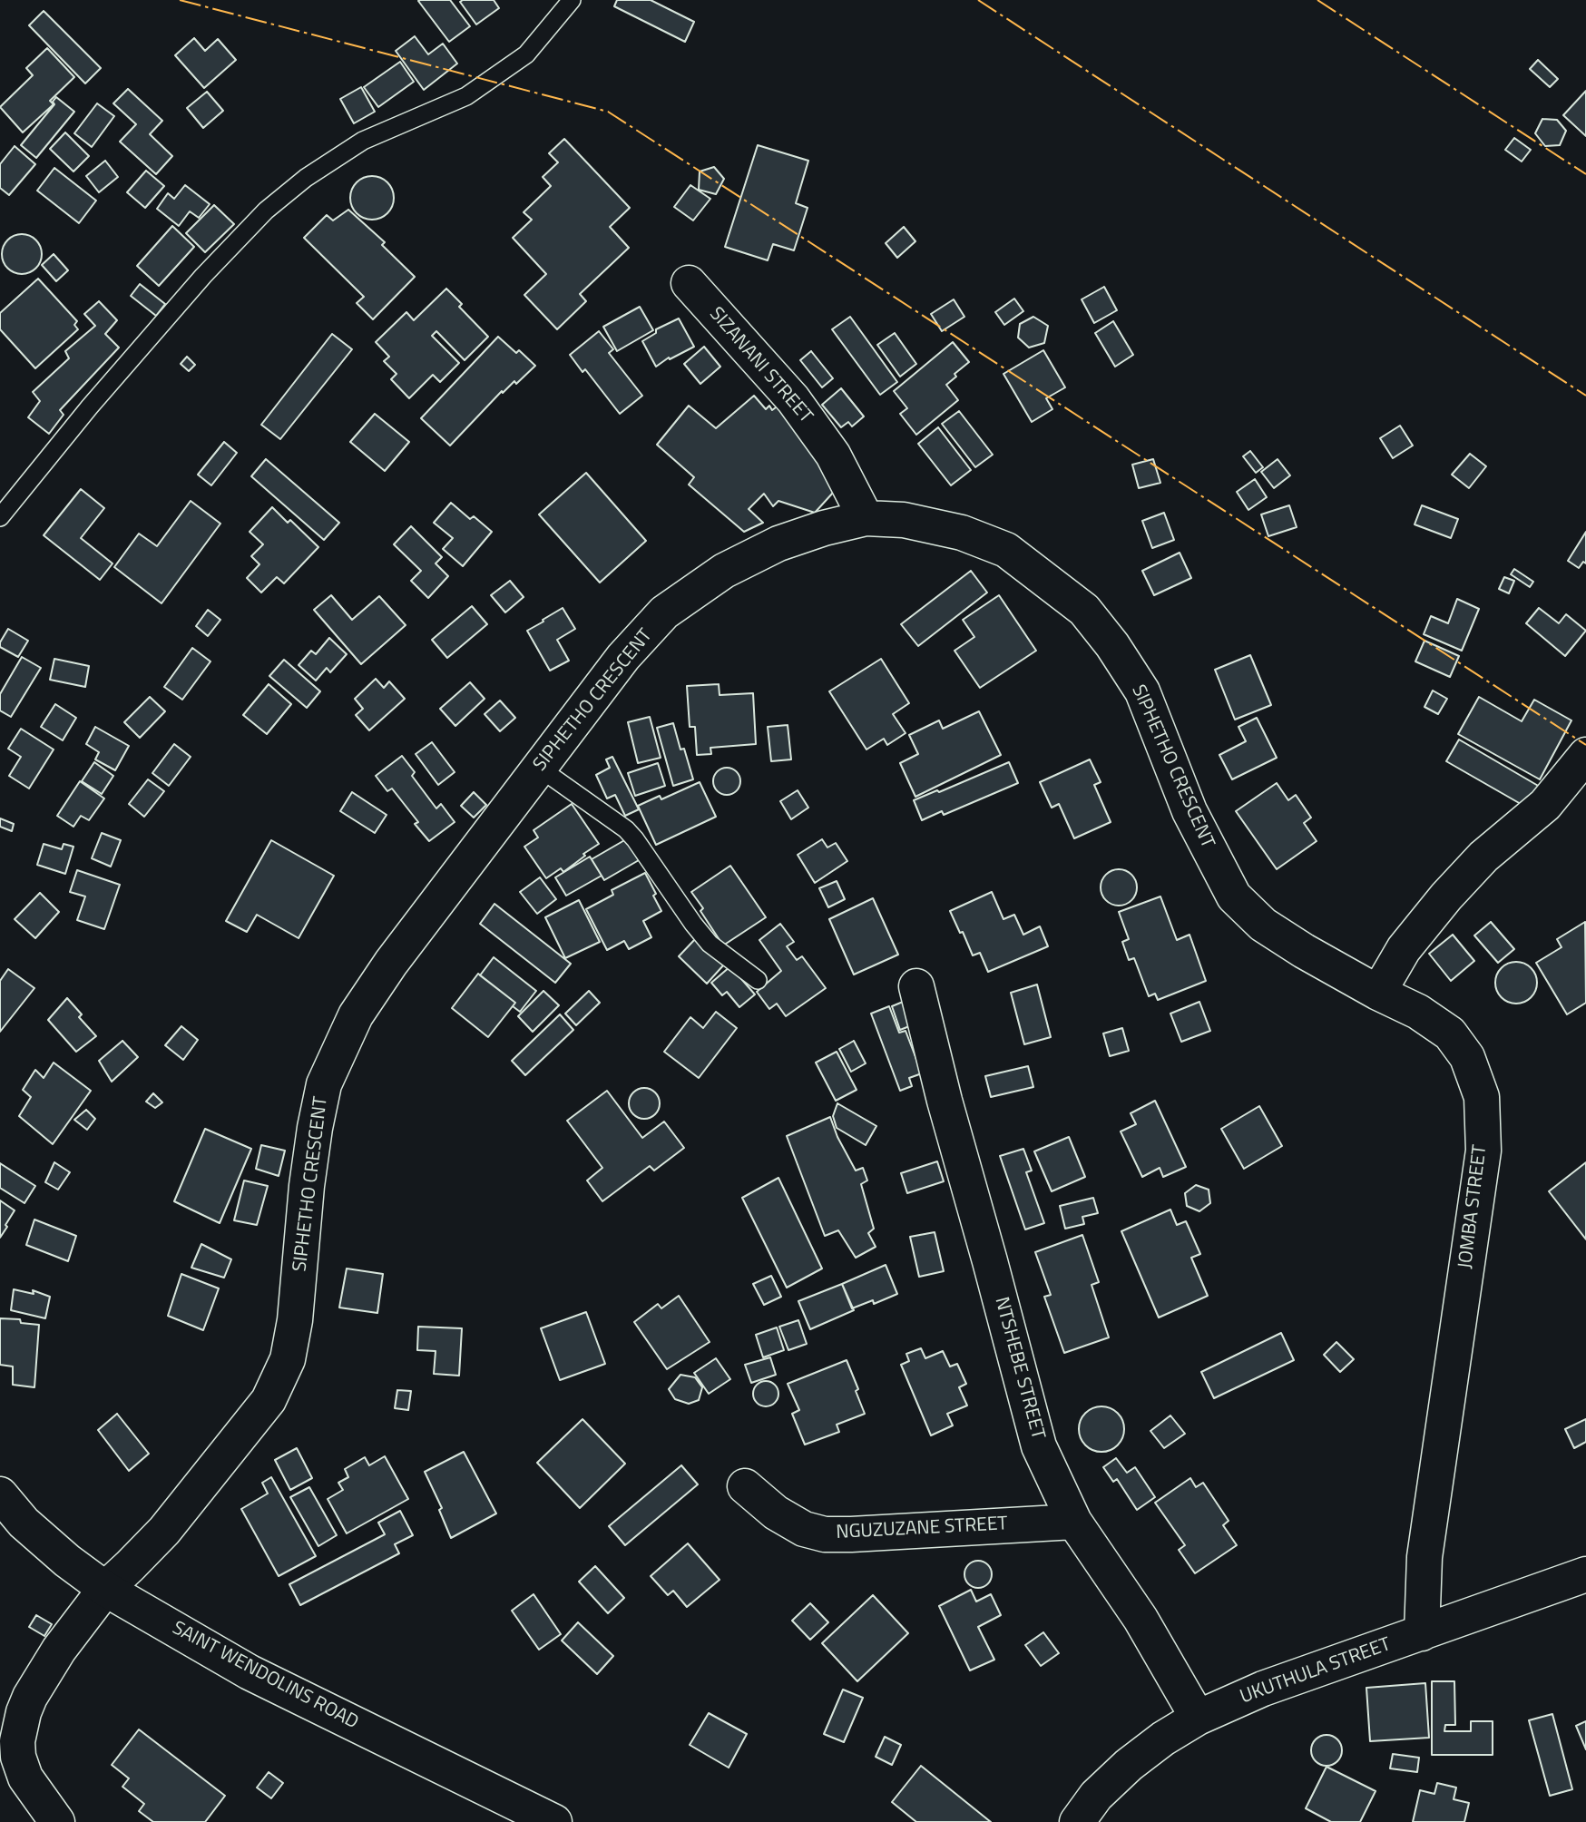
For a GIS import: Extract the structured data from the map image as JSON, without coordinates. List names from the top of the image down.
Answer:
{
  "streets": {
    "street": [
      "SIZANANI STREET",
      "SIPHETHO CRESCENT",
      "JOMBA STREET",
      "NTSHEBE STREET",
      "NGUZUZANE STREET",
      "UKUTHULA STREET",
      "SAINT WENDOLINS ROAD"
    ]
  },
  "crossings": [
    ["SIZANANI STREET", "SIPHETHO CRESCENT"],
    ["SIPHETHO CRESCENT", "JOMBA STREET"],
    ["SIPHETHO CRESCENT", "SAINT WENDOLINS ROAD"],
    ["JOMBA STREET", "UKUTHULA STREET"],
    ["NTSHEBE STREET", "NGUZUZANE STREET"],
    ["NTSHEBE STREET", "UKUTHULA STREET"]
  ]
}
